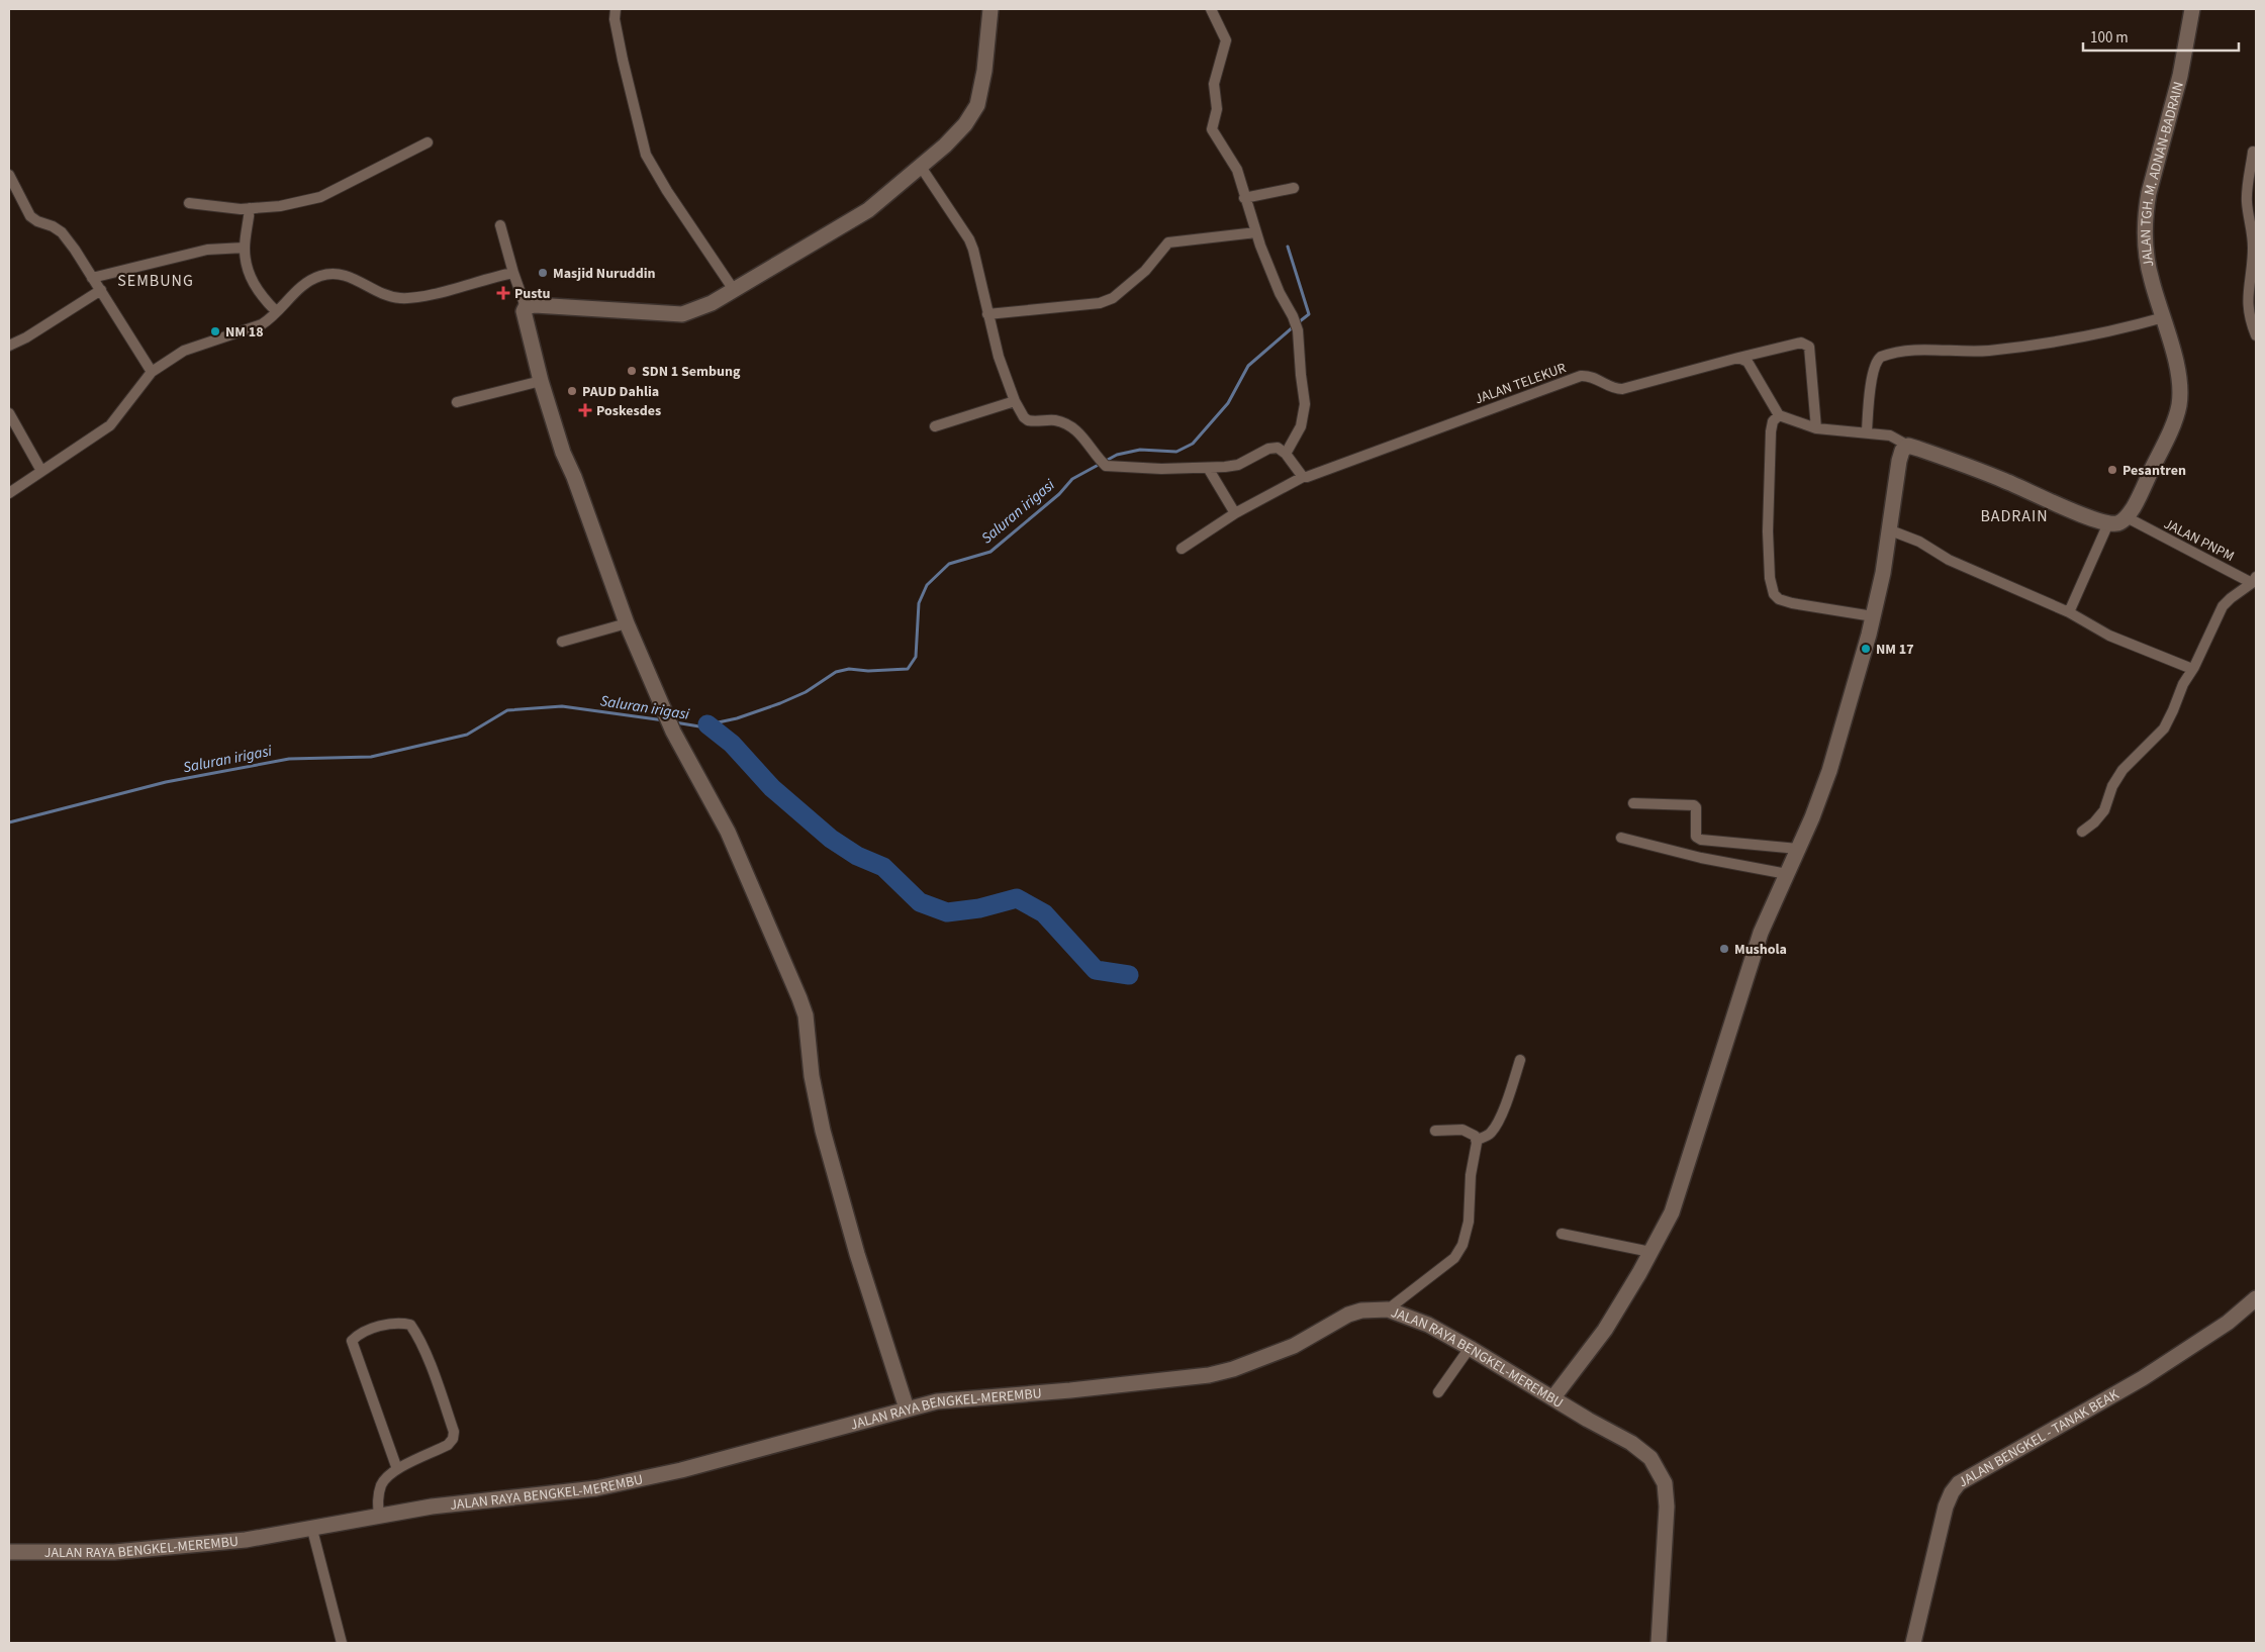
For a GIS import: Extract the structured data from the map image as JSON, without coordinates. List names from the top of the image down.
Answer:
{
  "streets": {
    "street": [
      "JALAN TGH. M. ADNAN-BADRAIN",
      "JALAN TELEKUR",
      "JALAN PNPM",
      "JALAN RAYA BENGKEL-MEREMBU",
      "JALAN BENGKEL - TANAK BEAK"
    ]
  },
  "crossings": [
    ["JALAN TGH. M. ADNAN-BADRAIN", "JALAN PNPM"]
  ],
  "districts": ["SEMBUNG", "BADRAIN"],
  "water": ["Saluran irigasi"],
  "places": {
    "other": [
      "Masjid Nuruddin",
      "NM 18",
      "SDN 1 Sembung",
      "PAUD Dahlia",
      "Pesantren",
      "NM 17",
      "Mushola"
    ],
    "health": ["Pustu", "Poskesdes"]
  },
  "scale_bar": "100 m"
}
